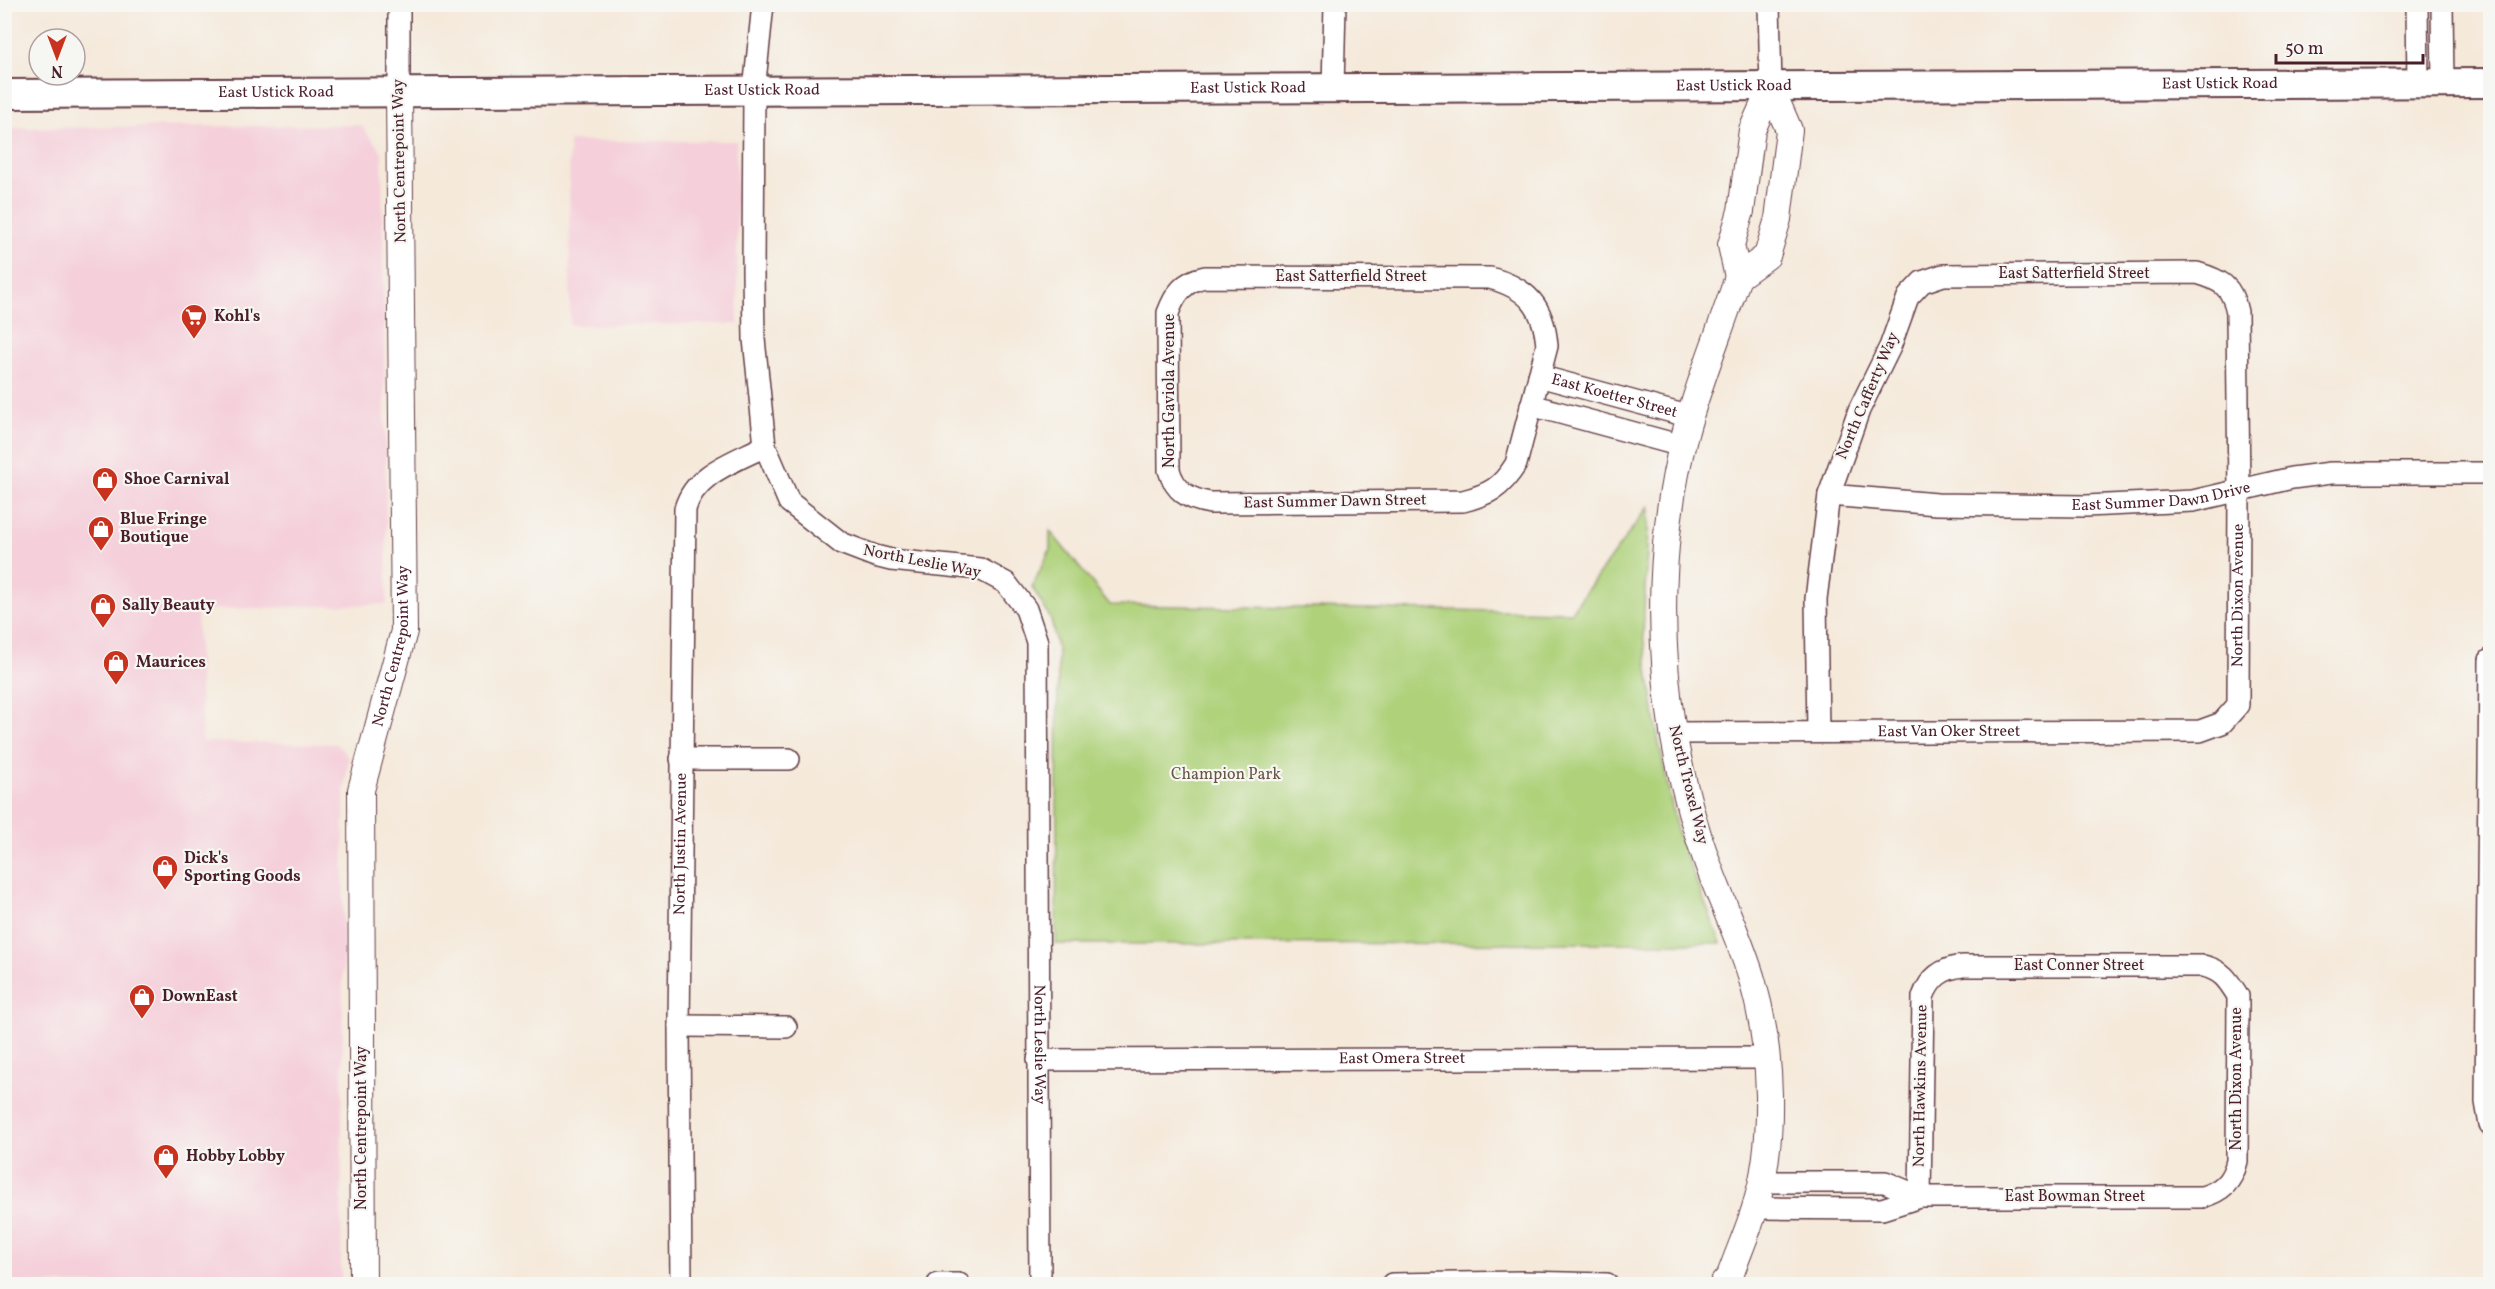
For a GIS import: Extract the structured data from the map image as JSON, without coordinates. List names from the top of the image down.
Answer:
{
  "streets": {
    "main road": ["East Ustick Road"],
    "street": [
      "North Centrepoint Way",
      "East Satterfield Street",
      "North Gaviola Avenue",
      "East Koetter Street",
      "North Cafferty Way",
      "East Summer Dawn Drive",
      "East Summer Dawn Street",
      "North Leslie Way",
      "North Dixon Avenue",
      "East Van Oker Street",
      "North Troxel Way",
      "North Justin Avenue",
      "East Conner Street",
      "East Omera Street",
      "North Hawkins Avenue",
      "East Bowman Street"
    ]
  },
  "crossings": [
    ["East Ustick Road", "North Centrepoint Way"],
    ["East Ustick Road", "North Leslie Way"],
    ["East Satterfield Street", "North Gaviola Avenue"],
    ["East Satterfield Street", "East Koetter Street"],
    ["East Satterfield Street", "North Cafferty Way"],
    ["East Satterfield Street", "North Dixon Avenue"],
    ["North Gaviola Avenue", "East Summer Dawn Street"],
    ["East Koetter Street", "East Summer Dawn Street"],
    ["East Koetter Street", "North Troxel Way"],
    ["North Cafferty Way", "East Summer Dawn Drive"],
    ["North Cafferty Way", "East Van Oker Street"],
    ["East Summer Dawn Drive", "North Dixon Avenue"],
    ["North Leslie Way", "North Justin Avenue"],
    ["North Leslie Way", "East Omera Street"],
    ["North Dixon Avenue", "East Van Oker Street"],
    ["North Dixon Avenue", "East Conner Street"],
    ["North Dixon Avenue", "East Bowman Street"],
    ["East Van Oker Street", "North Troxel Way"],
    ["North Troxel Way", "East Omera Street"],
    ["North Troxel Way", "East Bowman Street"],
    ["East Conner Street", "North Hawkins Avenue"],
    ["North Hawkins Avenue", "East Bowman Street"]
  ],
  "parks": ["Champion Park"],
  "places": {
    "supermarket": ["Kohl's"],
    "shop": [
      "Shoe Carnival",
      "Blue Fringe Boutique",
      "Sally Beauty",
      "Maurices",
      "Dick's Sporting Goods",
      "DownEast",
      "Hobby Lobby"
    ]
  },
  "scale_bar": "50 m",
  "north": "bottom"
}
